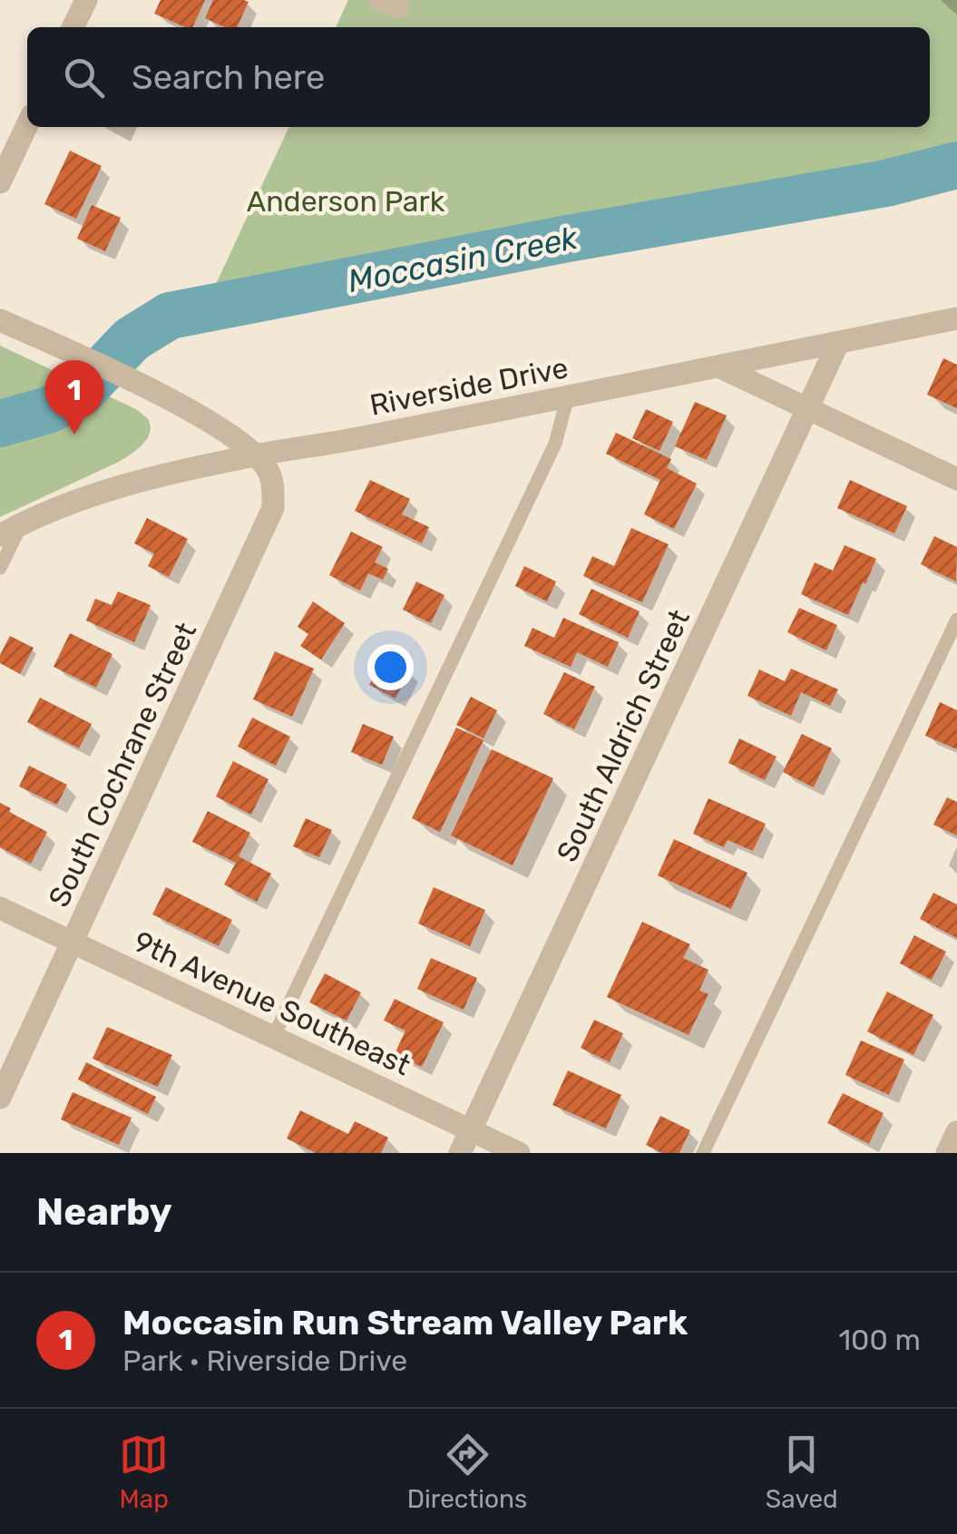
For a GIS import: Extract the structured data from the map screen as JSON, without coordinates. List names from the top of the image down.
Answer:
{
  "streets": {
    "street": [
      "Riverside Drive",
      "South Aldrich Street",
      "South Cochrane Street",
      "9th Avenue Southeast"
    ]
  },
  "crossings": [
    ["Riverside Drive", "South Aldrich Street"],
    ["Riverside Drive", "South Cochrane Street"],
    ["South Aldrich Street", "9th Avenue Southeast"],
    ["South Cochrane Street", "9th Avenue Southeast"]
  ],
  "water": ["Moccasin Creek"],
  "parks": ["Anderson Park"],
  "page": {
    "search": "Search here",
    "pins": "1",
    "heading": "Nearby",
    "list": [
      {
        "mark": "1",
        "name": "Moccasin Run Stream Valley Park",
        "note": "Park · Riverside Drive",
        "value": "100 m"
      }
    ],
    "nav": ["Map", "Directions", "Saved"]
  }
}
